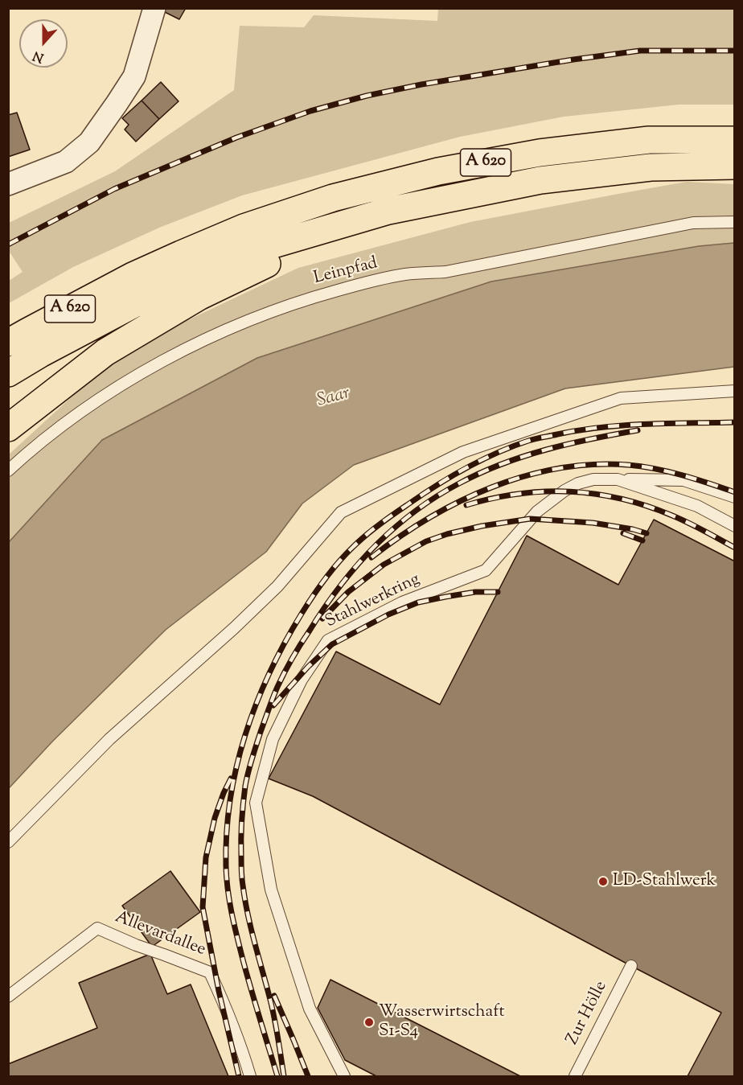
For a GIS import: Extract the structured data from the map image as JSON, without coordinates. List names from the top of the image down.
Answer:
{
  "streets": {
    "highway": ["A 620"],
    "lane": [
      "Leinpfad",
      "Stahlwerkring",
      "Allevardallee",
      "Zur Hölle"
    ]
  },
  "water": ["Saar"],
  "places": ["LD-Stahlwerk", "Wasserwirtschaft S1-S4"],
  "north": "bottom"
}
